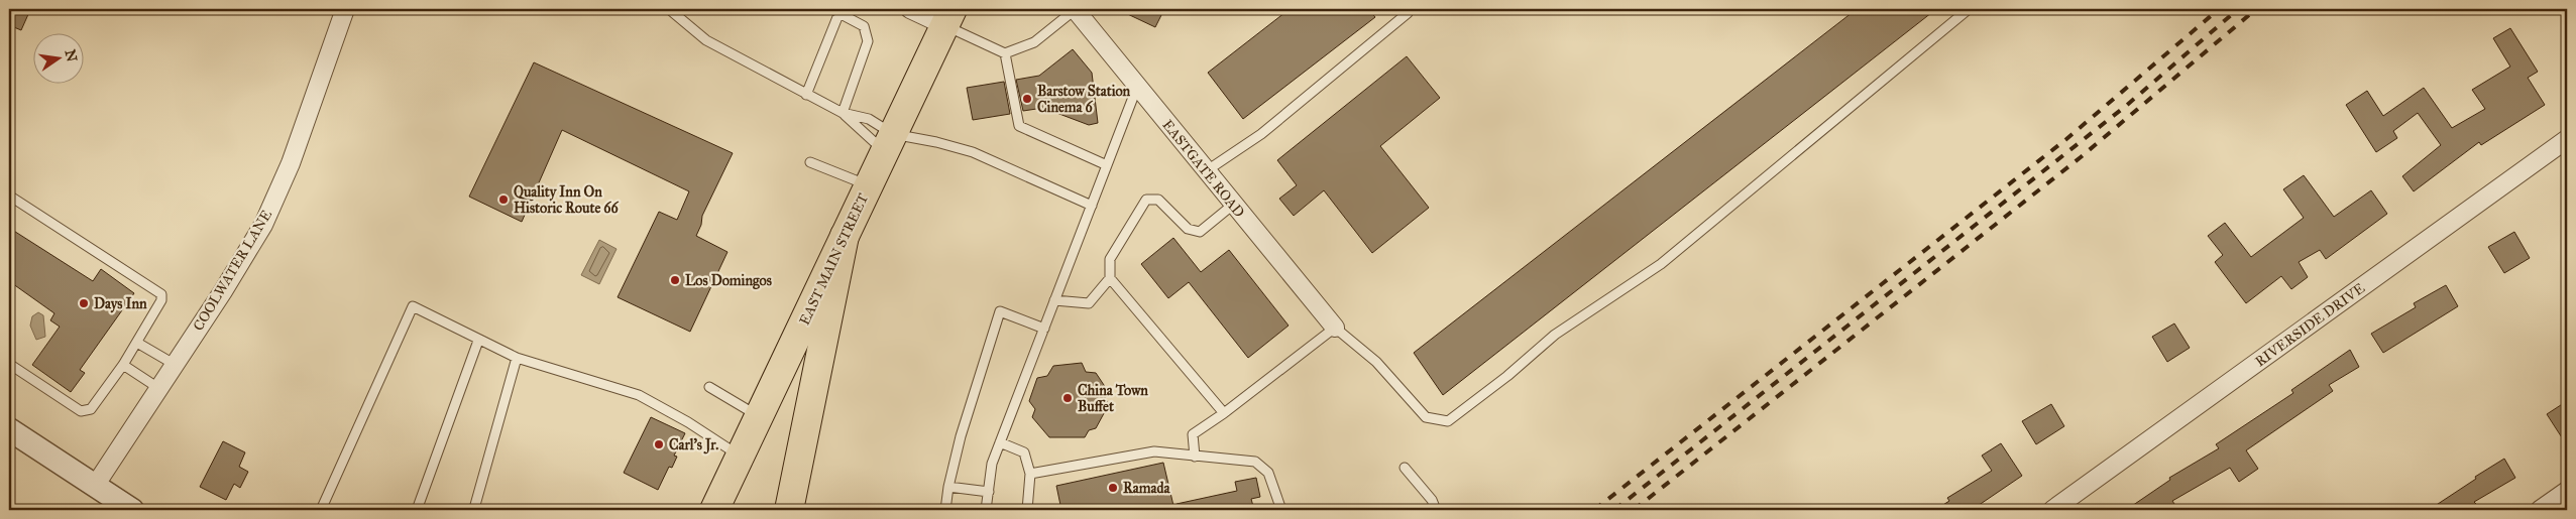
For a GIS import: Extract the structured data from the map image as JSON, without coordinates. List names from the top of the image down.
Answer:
{
  "streets": {
    "main road": ["EAST MAIN STREET"],
    "street": ["EASTGATE ROAD", "COOLWATER LANE", "RIVERSIDE DRIVE"]
  },
  "places": [
    "Barstow Station Cinema 6",
    "Quality Inn On Historic Route 66",
    "Los Domingos",
    "Days Inn",
    "China Town Buffet",
    "Carl's Jr.",
    "Ramada"
  ],
  "north": "right"
}
